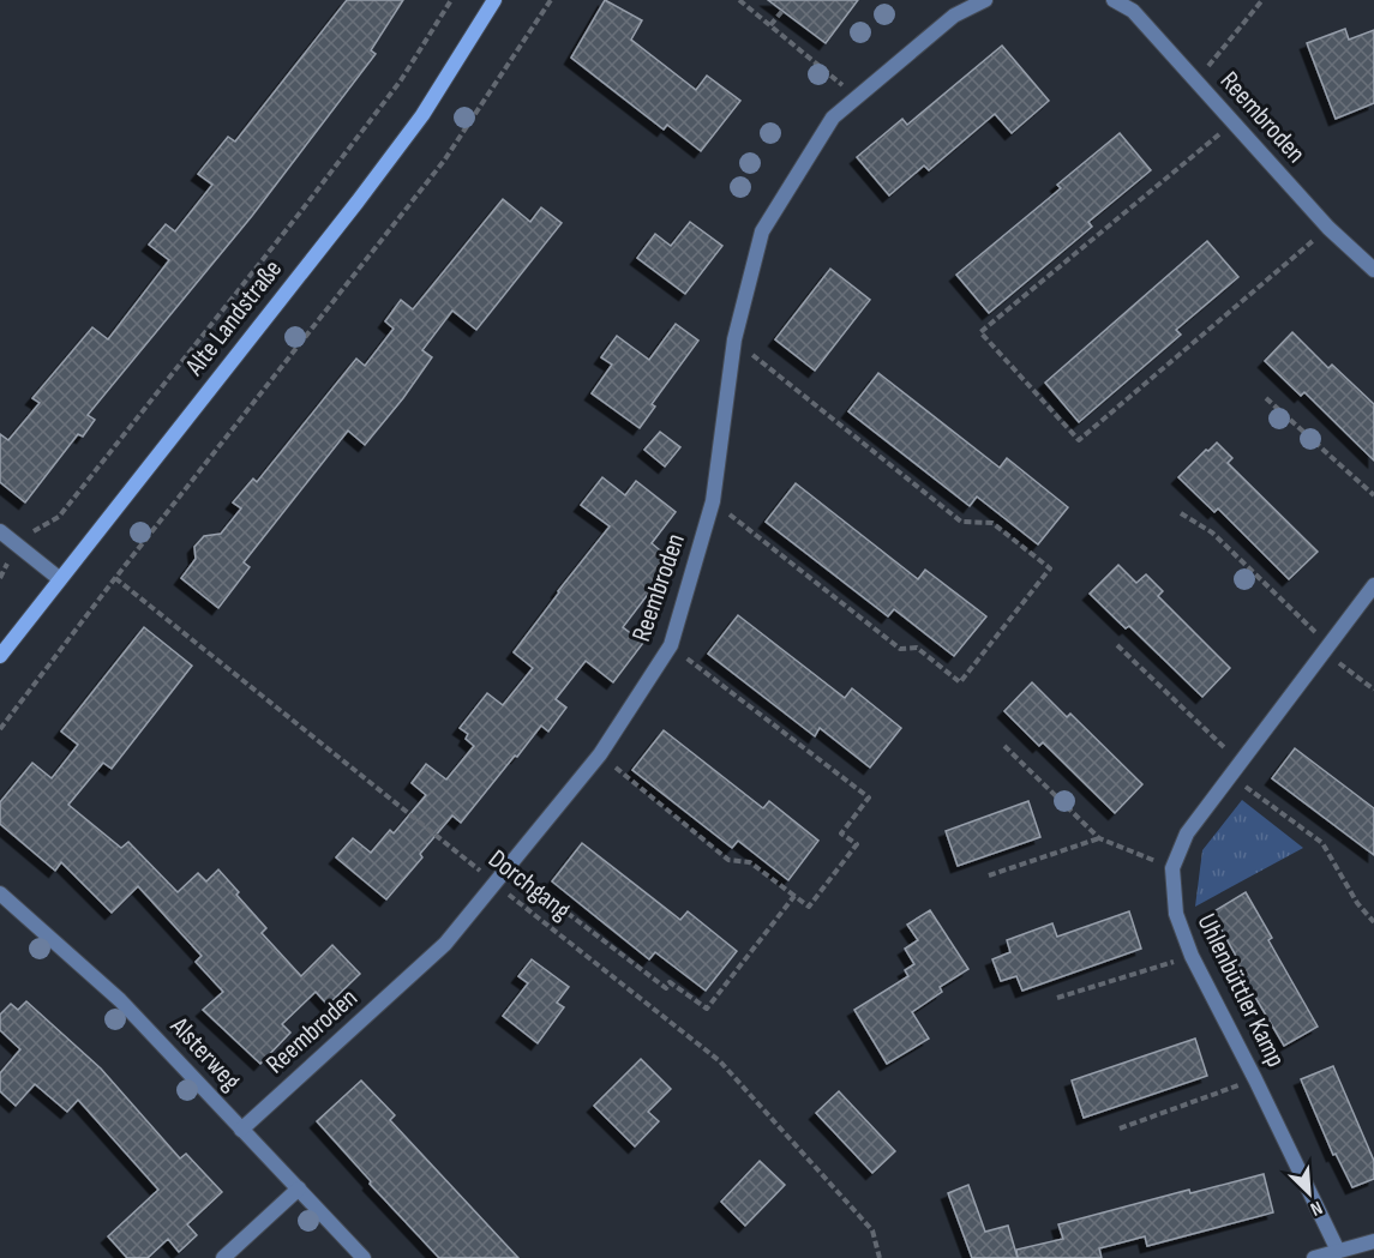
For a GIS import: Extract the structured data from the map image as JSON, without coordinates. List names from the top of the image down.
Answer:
{
  "streets": {
    "main road": ["Alte Landstraße"],
    "street": ["Reembroden", "Uhlenbüttler Kamp", "Alsterweg"],
    "path": ["Dorchgang"]
  },
  "crossings": [
    ["Reembroden", "Dorchgang"],
    ["Reembroden", "Alsterweg"]
  ],
  "north": "bottom right"
}
